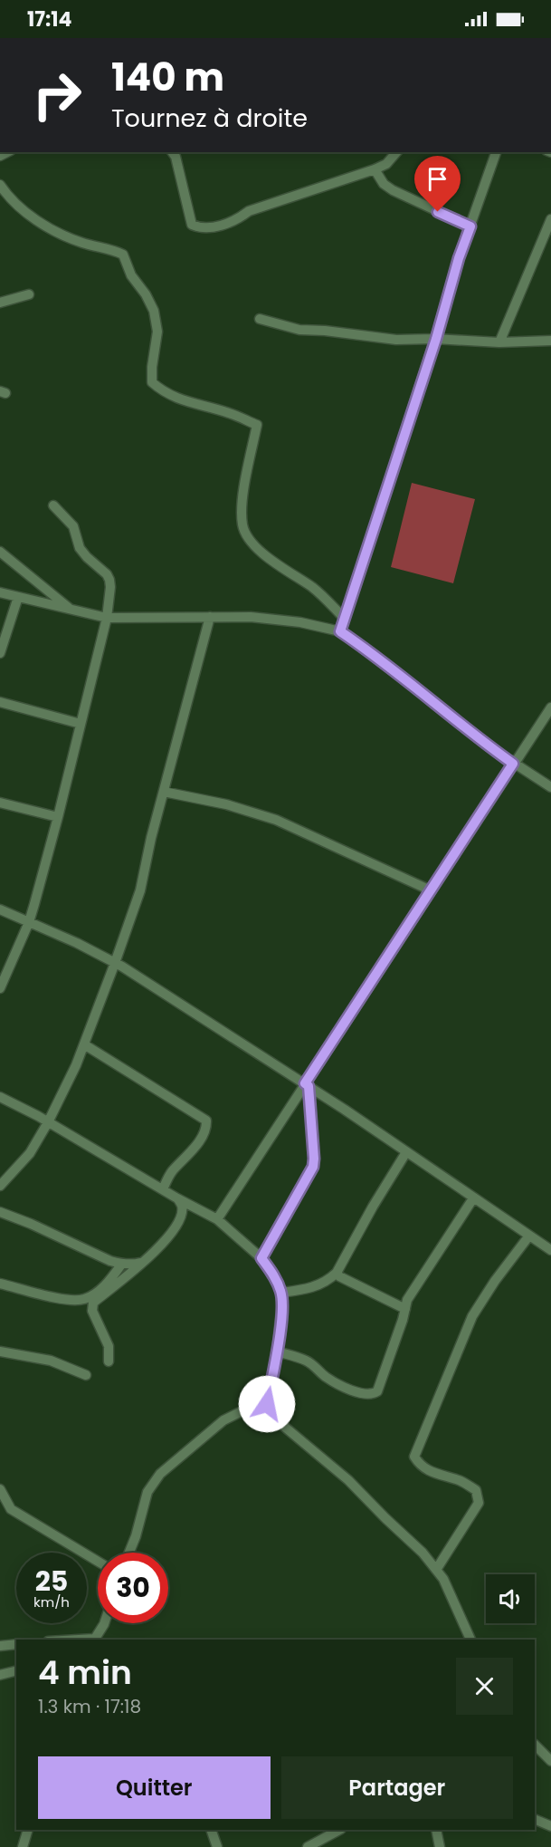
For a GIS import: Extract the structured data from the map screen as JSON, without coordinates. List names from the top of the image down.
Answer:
{
  "page": {
    "status": "17:14",
    "turn": ["140 m", "Tournez à droite"],
    "speed": "25 km/h",
    "limit": "30",
    "heading": ["4 min", "1.3 km · 17:18"],
    "buttons": ["Quitter", "Partager"]
  }
}
